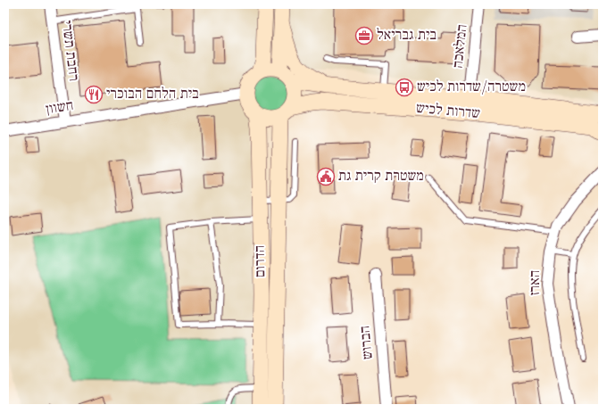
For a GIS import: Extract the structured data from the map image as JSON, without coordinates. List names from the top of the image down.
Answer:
{
  "streets": {
    "main road": ["שדרות לכיש", "הדרום"],
    "street": [
      "המלאכה",
      "רחבת תשרי",
      "חשוון",
      "הארז",
      "הברוש"
    ]
  },
  "crossings": [
    ["המלאכה", "שדרות לכיש"],
    ["רחבת תשרי", "חשוון"],
    ["חשוון", "שדרות לכיש"],
    ["חשוון", "הדרום"],
    ["שדרות לכיש", "הדרום"]
  ],
  "places": {
    "office": ["בית גבריאל"],
    "bus stop": ["משטרה/שדרות לכיש"],
    "restaurant": ["בית הלחם הבוכרי"],
    "public building": ["משטרת קרית גת"]
  }
}
